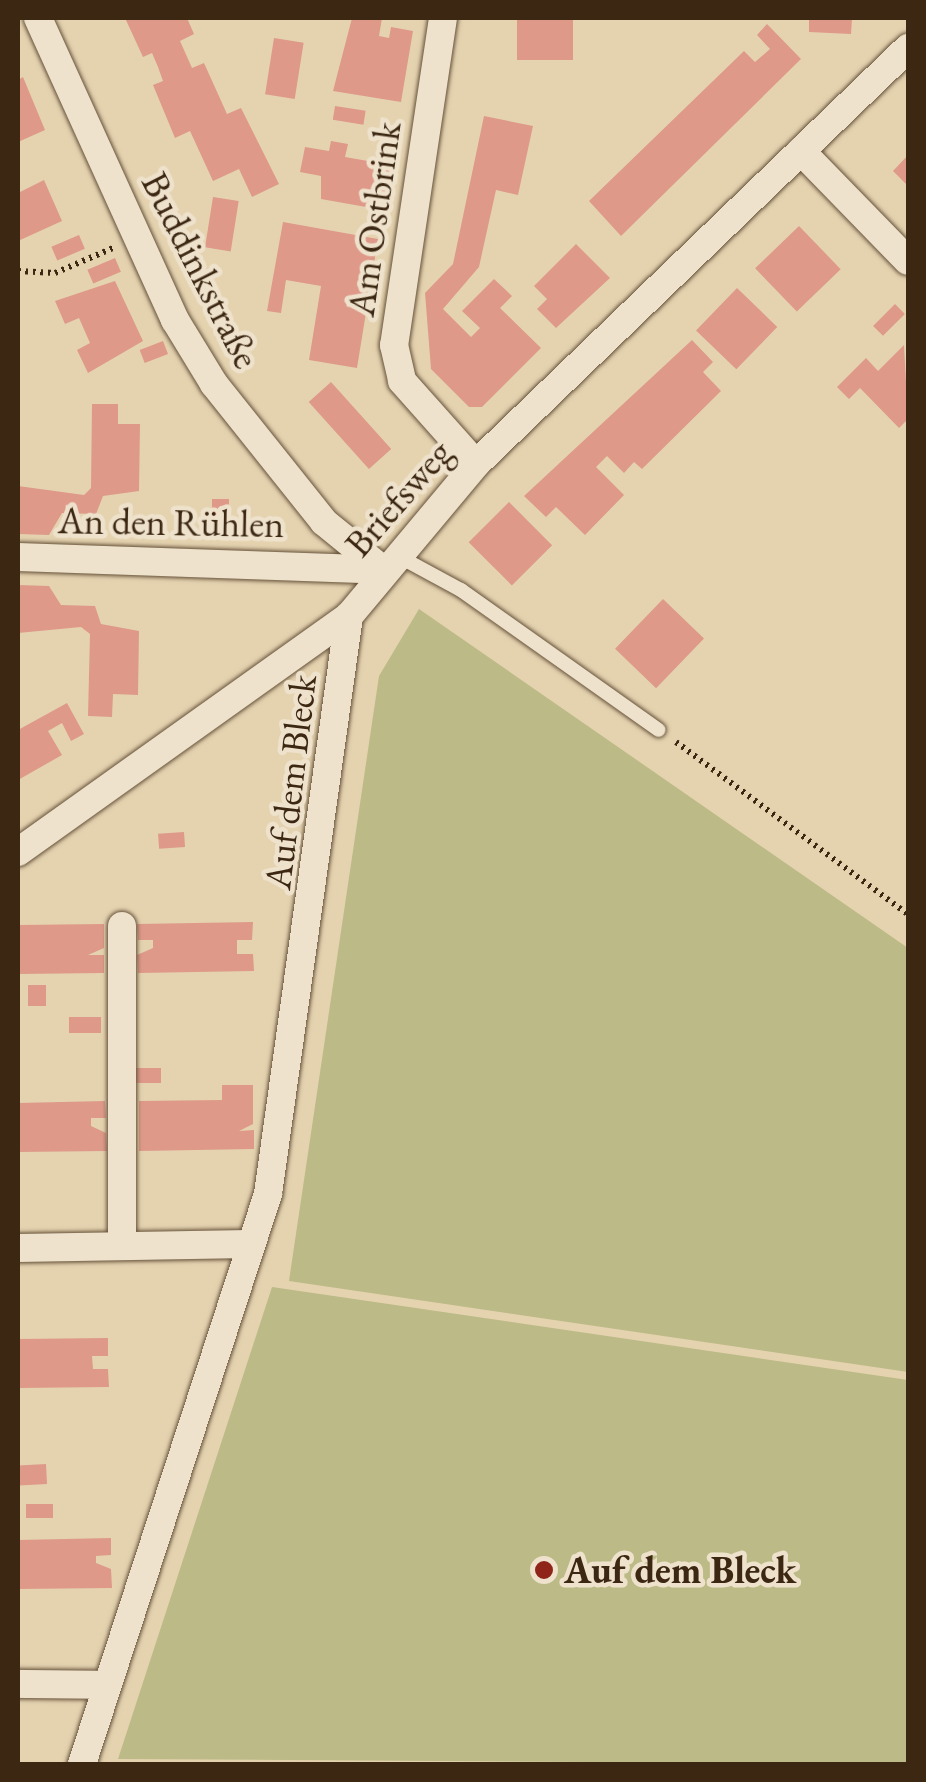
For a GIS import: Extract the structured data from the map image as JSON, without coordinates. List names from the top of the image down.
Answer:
{
  "streets": {
    "street": [
      "Am Ostbrink",
      "Buddinkstraße",
      "Briefsweg",
      "An den Rühlen",
      "Auf dem Bleck"
    ]
  },
  "crossings": [
    ["Am Ostbrink", "Briefsweg"],
    ["Buddinkstraße", "Briefsweg"],
    ["Buddinkstraße", "An den Rühlen"],
    ["Briefsweg", "An den Rühlen"],
    ["Briefsweg", "Auf dem Bleck"]
  ],
  "places": ["Auf dem Bleck"]
}
